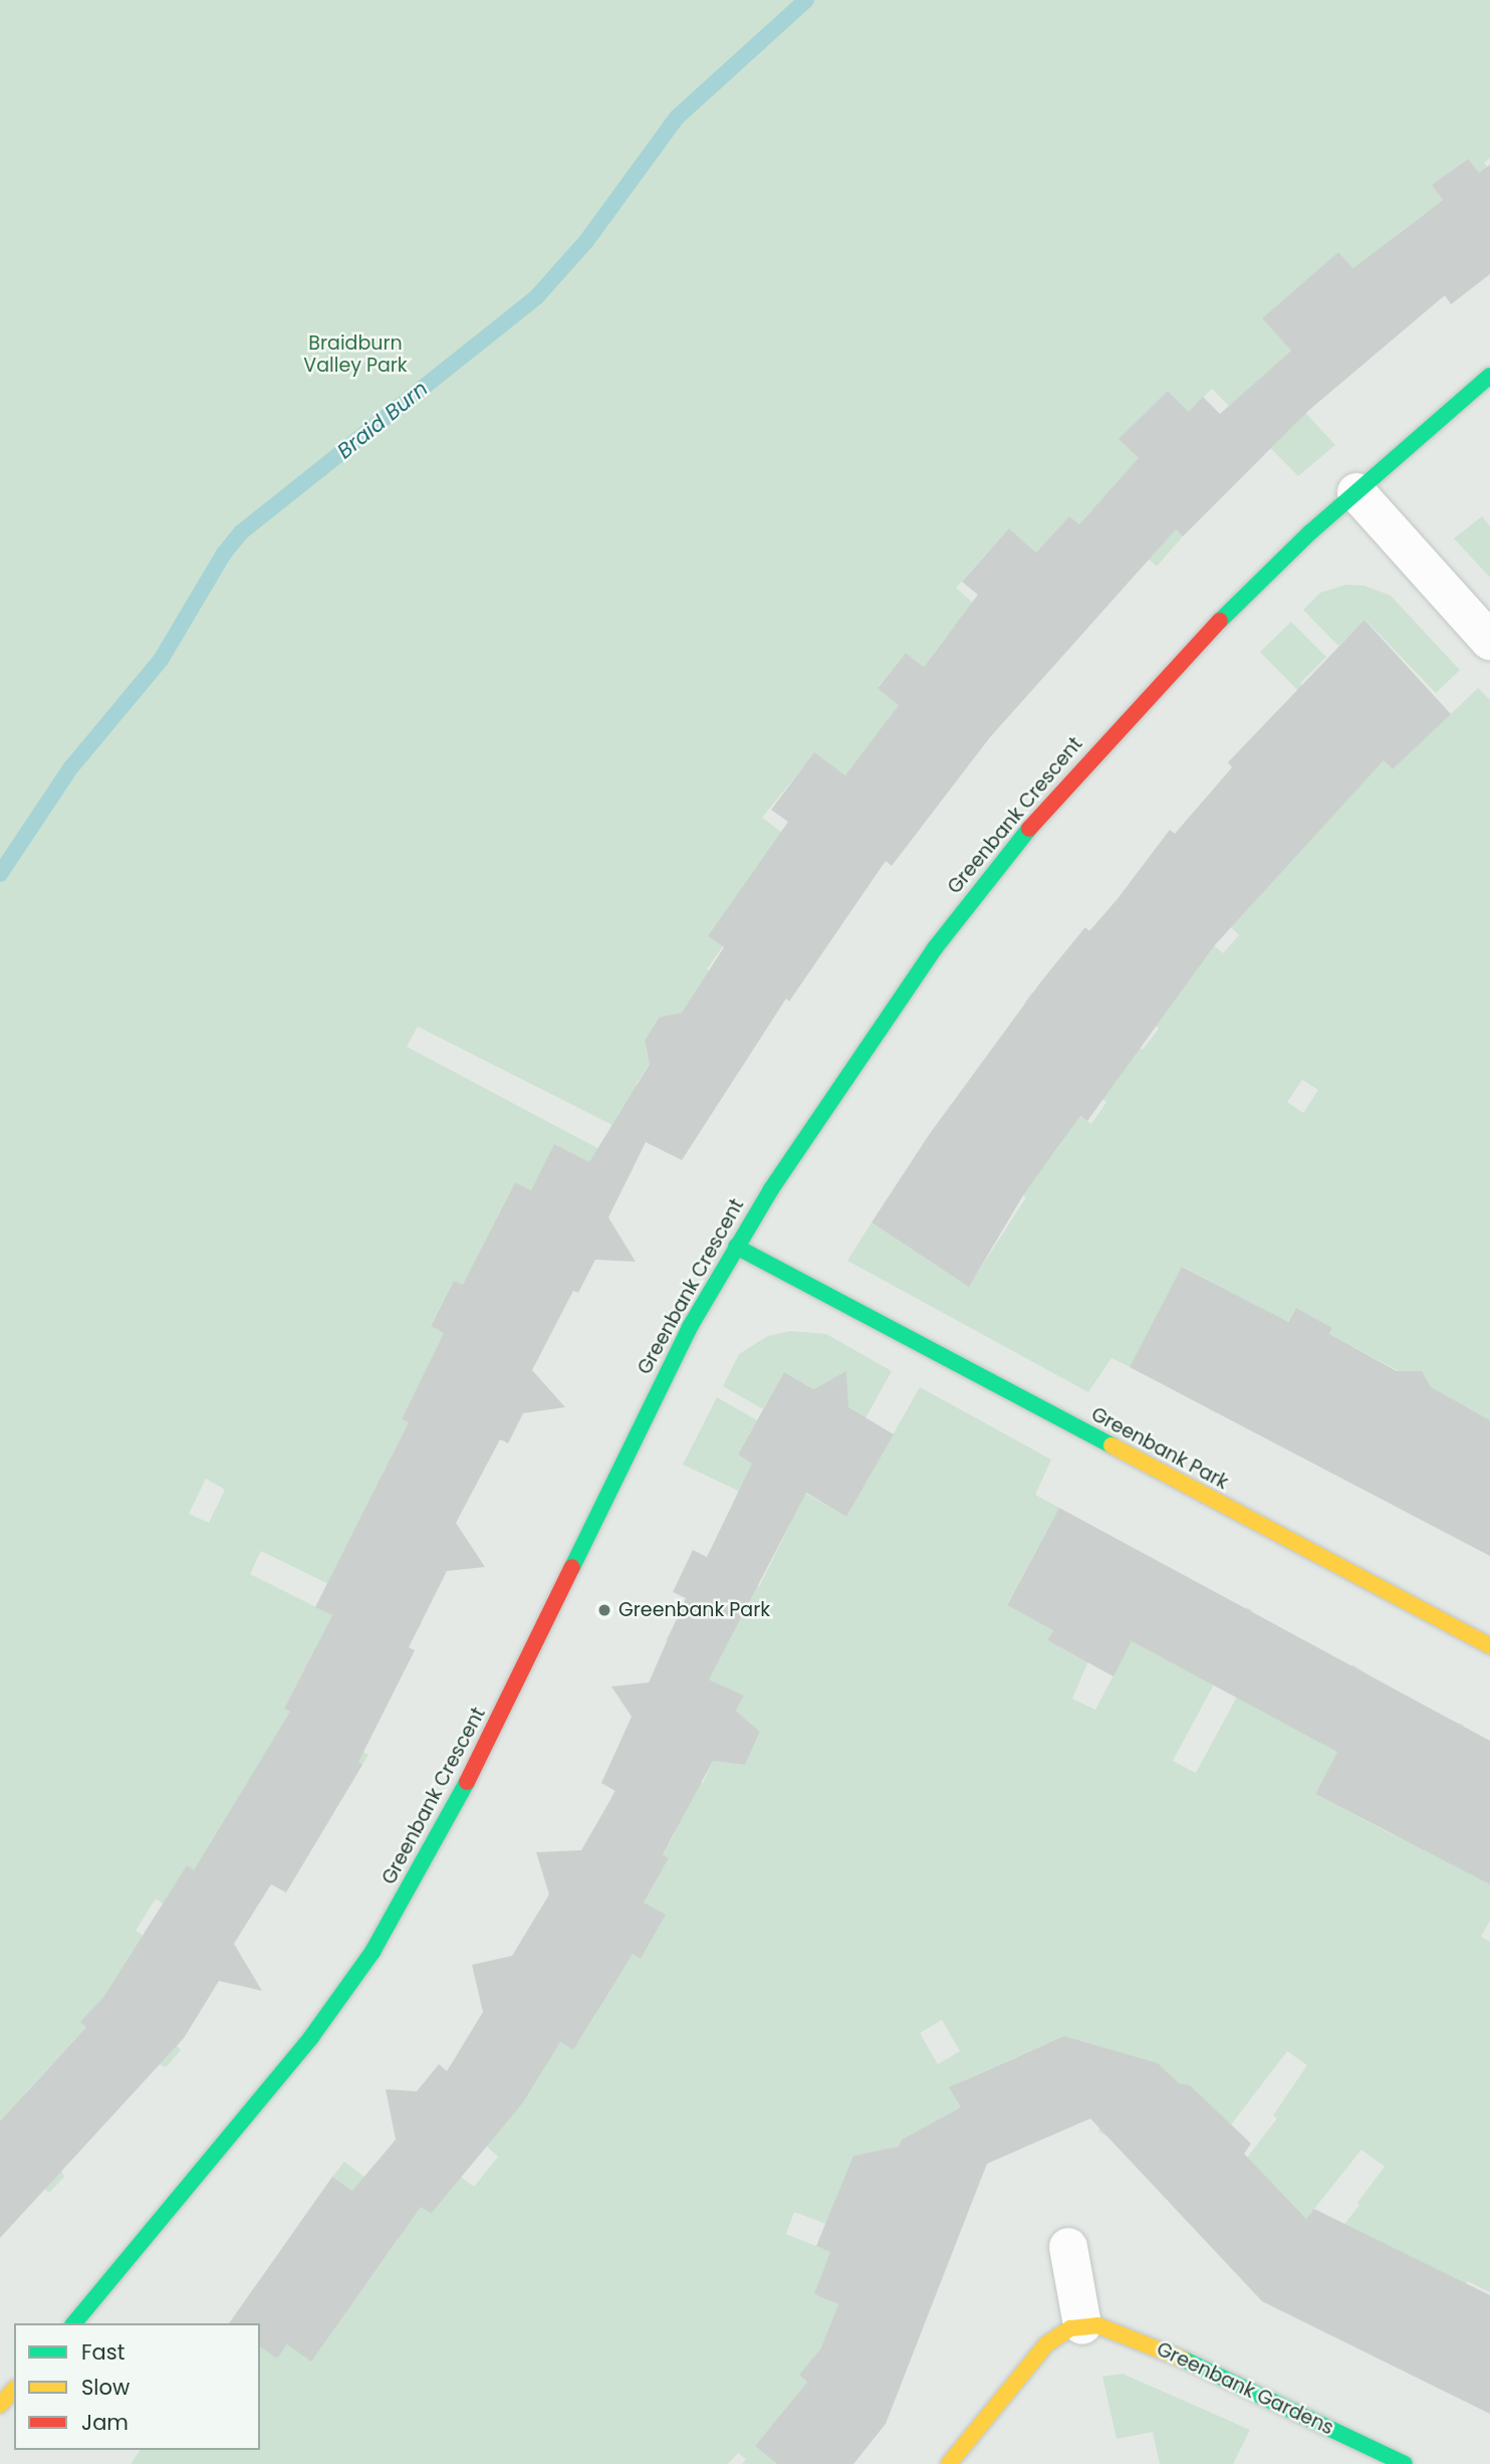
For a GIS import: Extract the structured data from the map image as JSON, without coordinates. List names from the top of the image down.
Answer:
{
  "streets": {
    "street": ["Greenbank Crescent", "Greenbank Park", "Greenbank Gardens"]
  },
  "crossings": [
    ["Greenbank Crescent", "Greenbank Park"]
  ],
  "water": ["Braid Burn"],
  "parks": ["Braidburn Valley Park"],
  "places": ["Greenbank Park"],
  "legend": ["Fast", "Slow", "Jam"]
}
